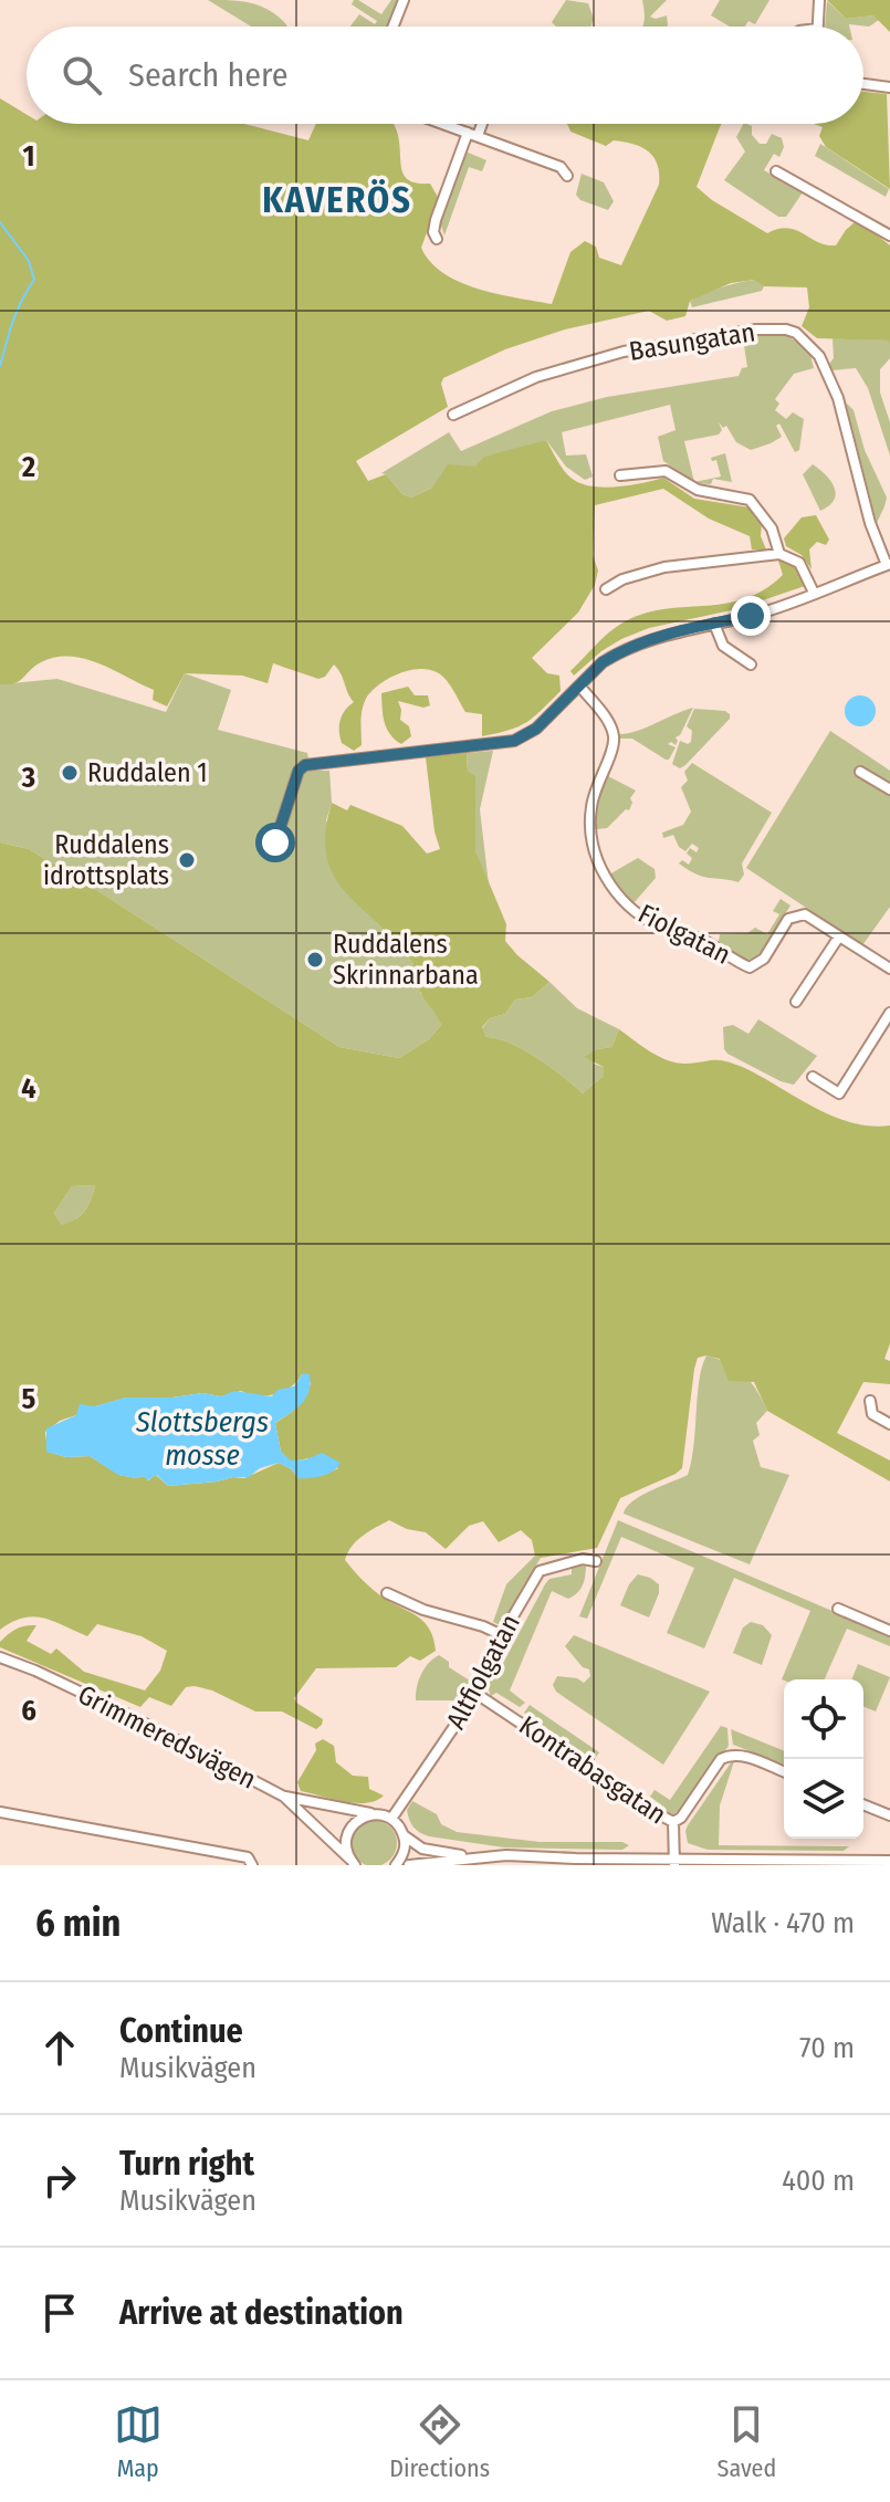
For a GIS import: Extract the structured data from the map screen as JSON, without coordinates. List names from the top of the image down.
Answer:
{
  "streets": {
    "street": [
      "Basungatan",
      "Fiolgatan",
      "Altfiolgatan",
      "Grimmeredsvägen",
      "Kontrabasgatan"
    ]
  },
  "crossings": [
    ["Altfiolgatan", "Grimmeredsvägen"],
    ["Altfiolgatan", "Kontrabasgatan"]
  ],
  "districts": ["KAVERÖS"],
  "water": ["Slottsbergs mosse"],
  "places": ["Ruddalen 1", "Ruddalens idrottsplats", "Ruddalens Skrinnarbana"],
  "page": {
    "search": "Search here",
    "heading": ["6 min", "Walk · 470 m"],
    "list": [
      ["Continue", "Musikvägen", "70 m"],
      ["Turn right", "Musikvägen", "400 m"],
      "Arrive at destination"
    ],
    "nav": ["Map", "Directions", "Saved"]
  },
  "grid": {
    "rows": [
      "1",
      "2",
      "3",
      "4",
      "5",
      "6"
    ]
  }
}
